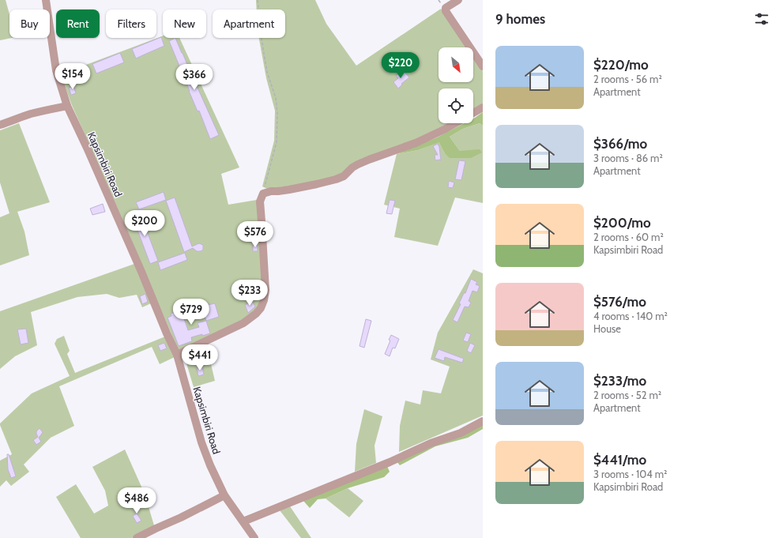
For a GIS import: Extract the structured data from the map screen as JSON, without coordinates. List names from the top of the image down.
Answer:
{
  "streets": {
    "street": ["Kapsimbiri Road"]
  },
  "north": "bottom right",
  "page": {
    "heading": "9 homes",
    "chip": [
      "Buy",
      "Rent",
      "Filters",
      "New",
      "Apartment"
    ],
    "list": [
      {
        "name": "$220/mo",
        "note": "2 rooms · 56 m² · Apartment"
      },
      {
        "name": "$366/mo",
        "note": "3 rooms · 86 m² · Apartment"
      },
      {
        "name": "$200/mo",
        "note": "2 rooms · 60 m² · Kapsimbiri Road"
      },
      {
        "name": "$576/mo",
        "note": "4 rooms · 140 m² · House"
      },
      {
        "name": "$233/mo",
        "note": "2 rooms · 52 m² · Apartment"
      },
      {
        "name": "$441/mo",
        "note": "3 rooms · 104 m² · Kapsimbiri Road"
      }
    ],
    "price": [
      "$220",
      "$154",
      "$366",
      "$200",
      "$576",
      "$233",
      "$729",
      "$441",
      "$486"
    ]
  }
}
